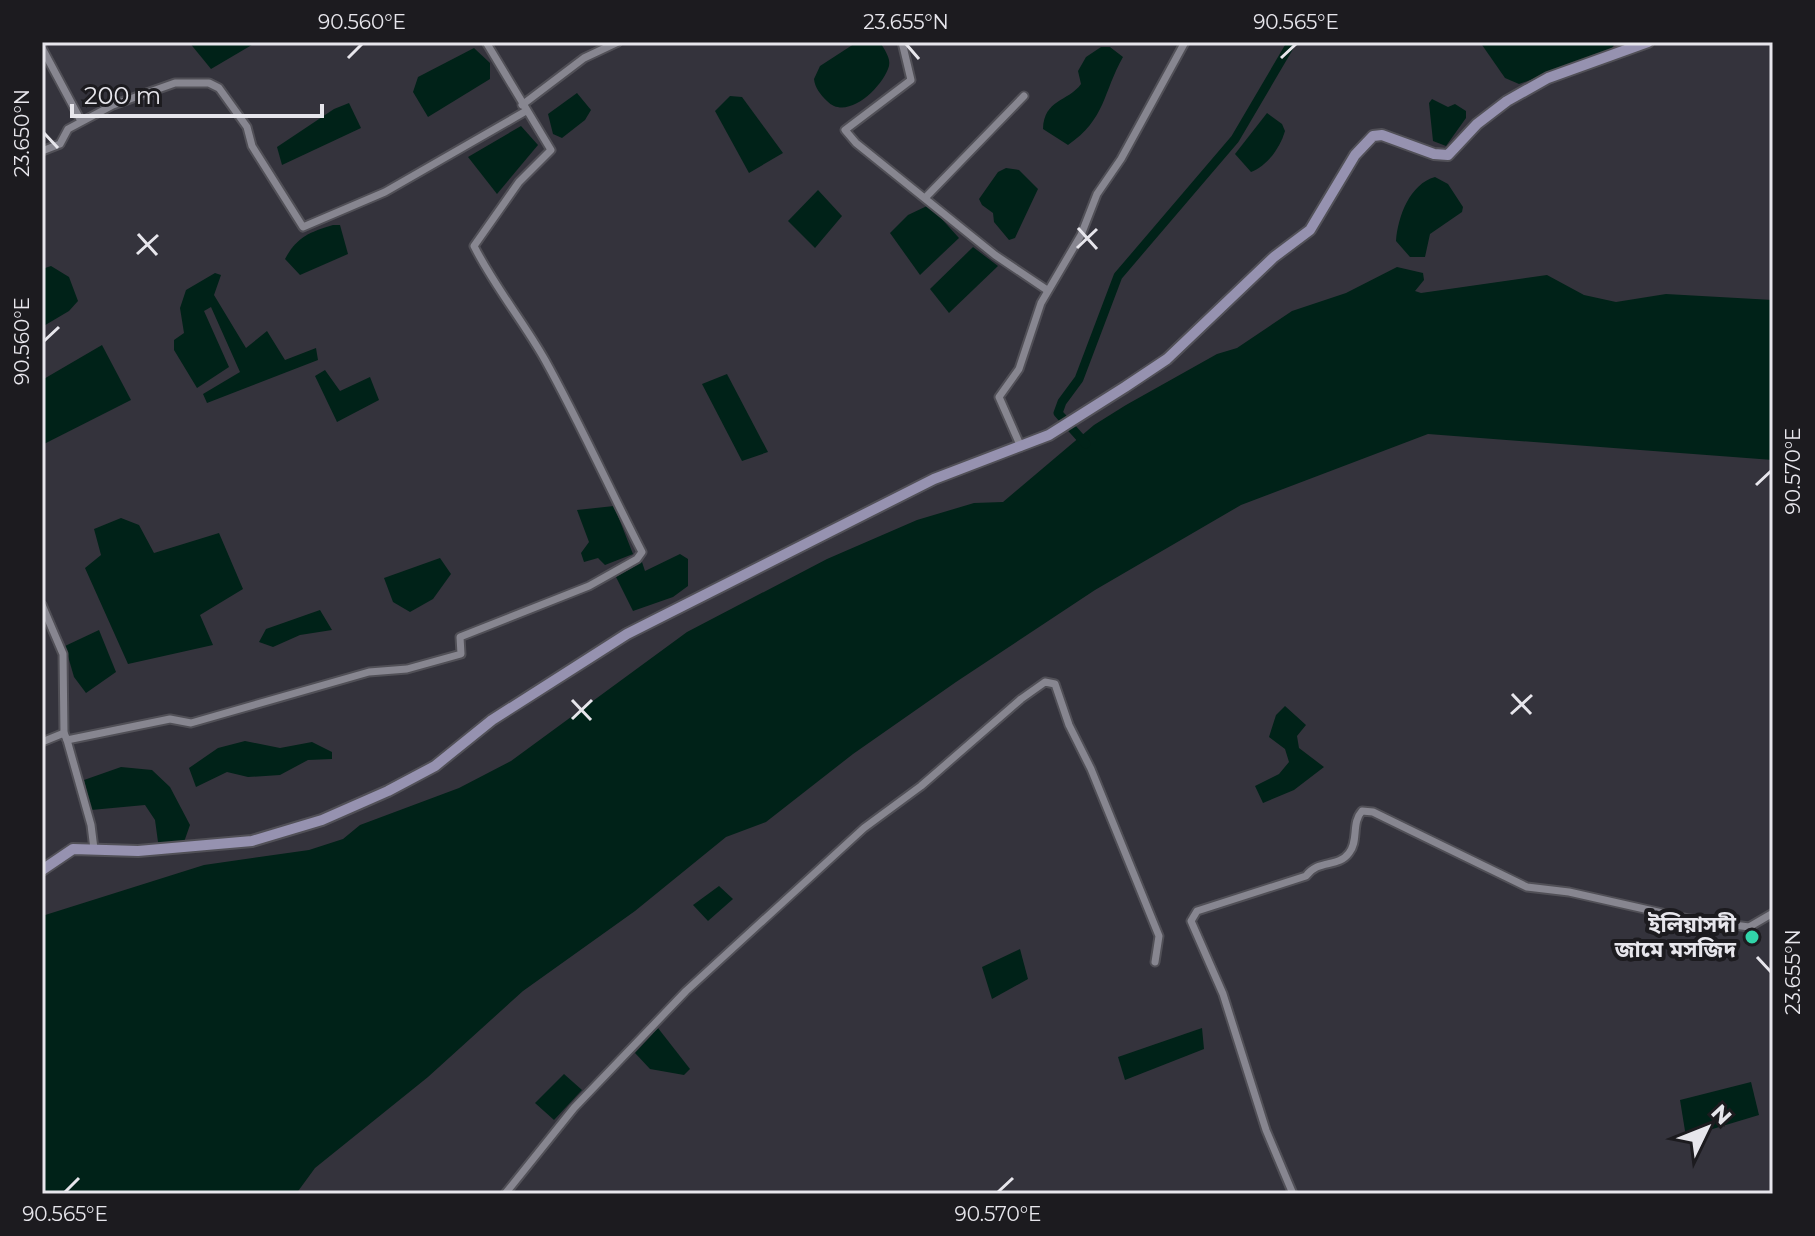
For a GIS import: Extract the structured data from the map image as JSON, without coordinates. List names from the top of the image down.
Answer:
{
  "places": ["ইলিয়াসদী জামে মসজিদ"],
  "scale_bar": "200 m",
  "north": "top right",
  "coordinates": [
    "90.560°E",
    "23.655°N",
    "90.565°E",
    "23.650°N",
    "90.570°E"
  ]
}
